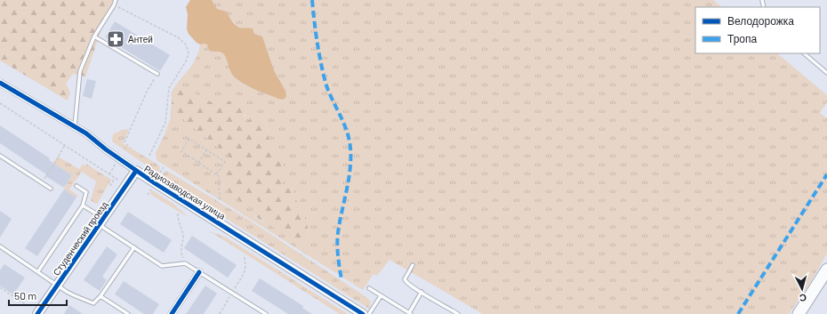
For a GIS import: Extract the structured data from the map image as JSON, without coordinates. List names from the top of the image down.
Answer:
{
  "streets": {
    "street": ["Радиозаводская улица", "Студенческий проезд"]
  },
  "crossings": [
    ["Радиозаводская улица", "Студенческий проезд"]
  ],
  "places": {
    "pharmacy": ["Антей"]
  },
  "legend": ["Велодорожка", "Тропа"],
  "scale_bar": "50 m",
  "north": "bottom"
}
